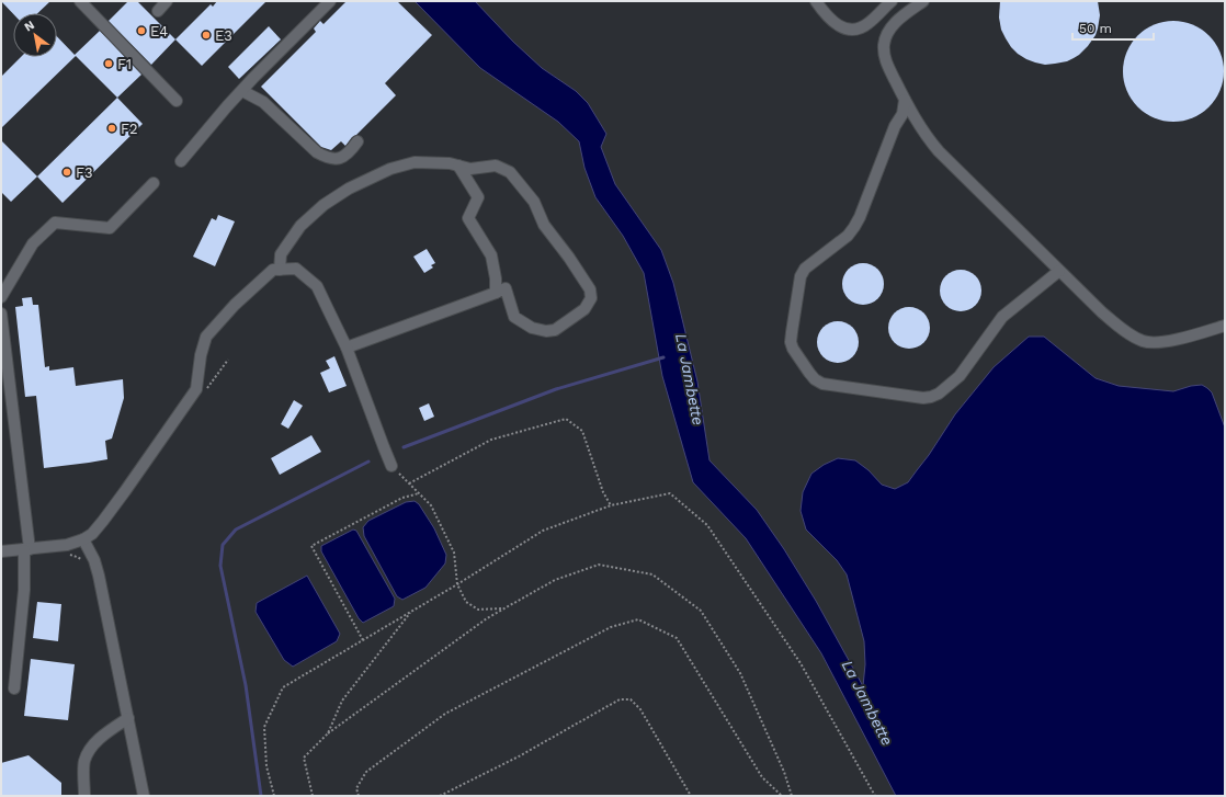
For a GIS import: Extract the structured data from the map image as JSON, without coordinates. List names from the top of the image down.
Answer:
{
  "water": ["La Jambette"],
  "places": [
    "E4",
    "E3",
    "F1",
    "F2",
    "F3"
  ],
  "scale_bar": "50 m",
  "north": "top left"
}
